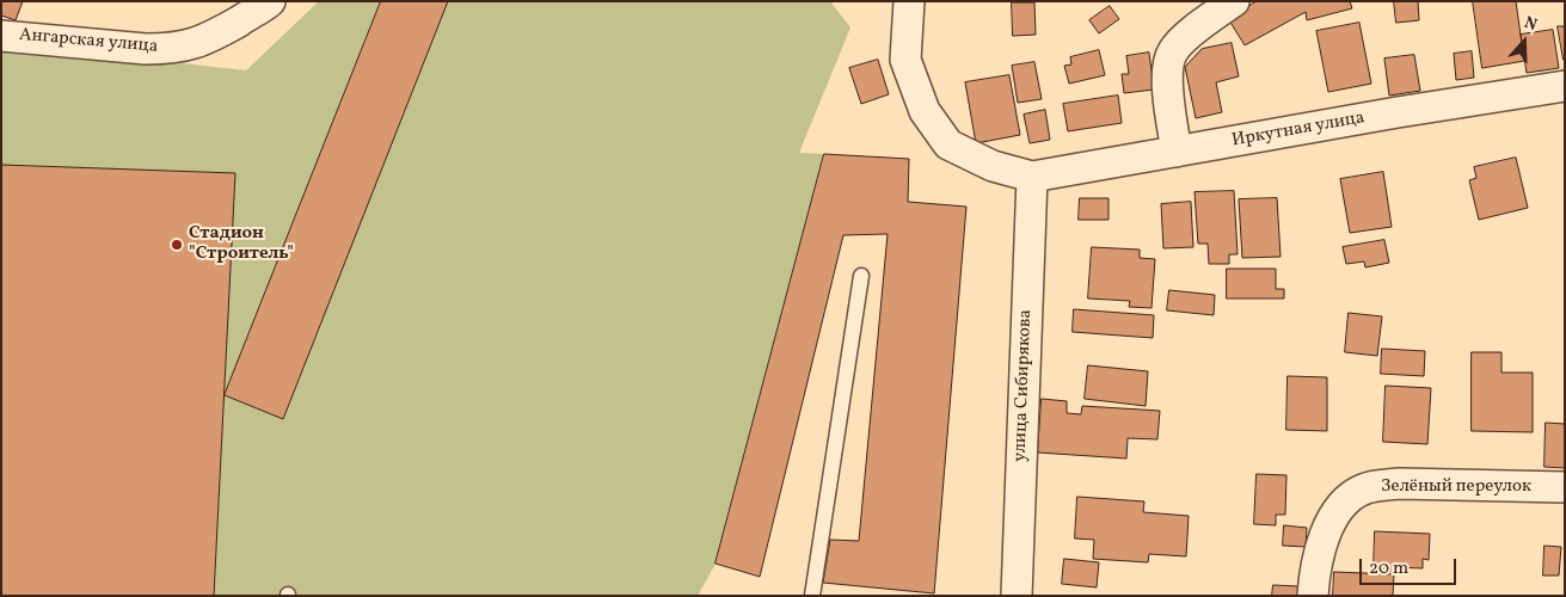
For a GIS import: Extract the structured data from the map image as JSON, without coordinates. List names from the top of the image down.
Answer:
{
  "streets": {
    "street": [
      "Ангарская улица",
      "Иркутная улица",
      "улица Сибирякова",
      "Зелёный переулок"
    ]
  },
  "crossings": [
    ["Иркутная улица", "улица Сибирякова"]
  ],
  "places": ["Стадион \"Строитель\""],
  "scale_bar": "20 m",
  "north": "top"
}
